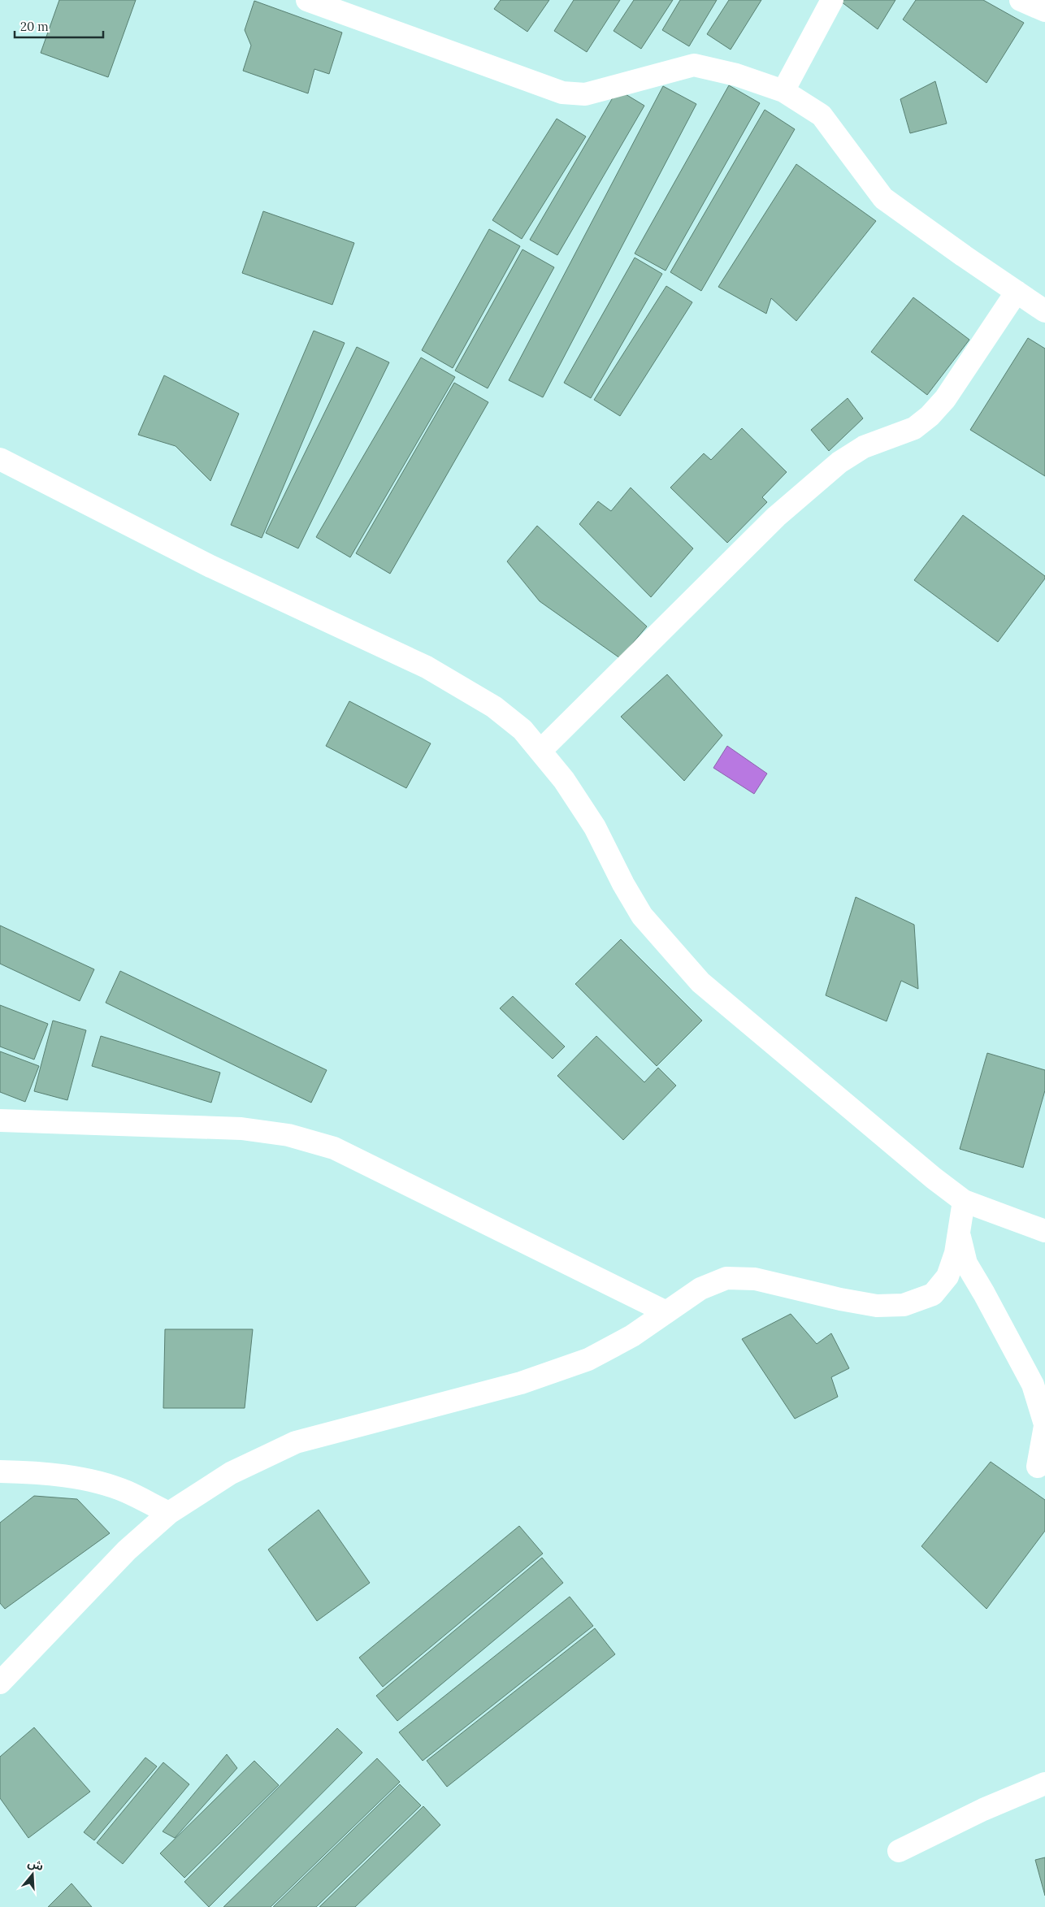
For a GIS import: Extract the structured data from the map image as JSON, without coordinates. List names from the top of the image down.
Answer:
{
  "scale_bar": "20 m",
  "north": "top"
}
